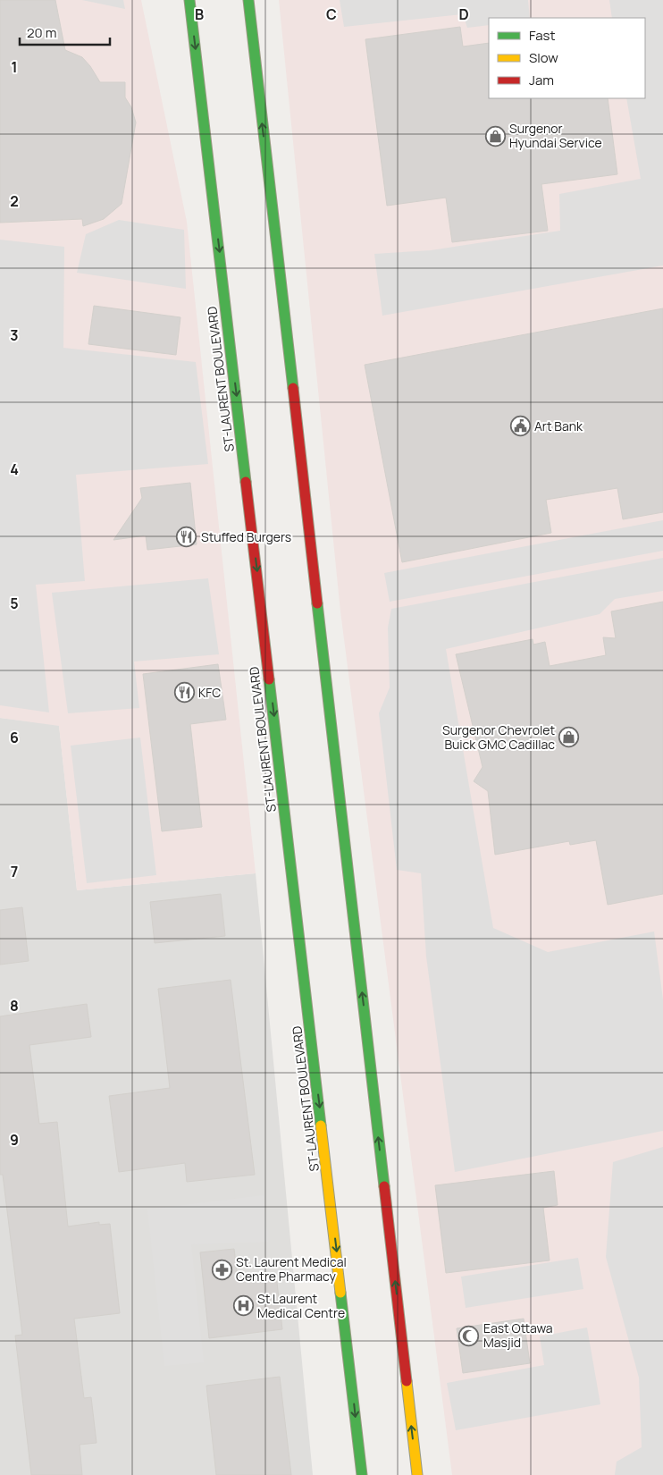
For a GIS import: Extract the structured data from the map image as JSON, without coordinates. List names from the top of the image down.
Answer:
{
  "streets": {
    "main road": ["ST-LAURENT BOULEVARD"]
  },
  "places": {
    "shop": ["Surgenor Hyundai Service", "Surgenor Chevrolet Buick GMC Cadillac"],
    "public building": ["Art Bank"],
    "restaurant": ["Stuffed Burgers", "KFC"],
    "pharmacy": ["St. Laurent Medical Centre Pharmacy"],
    "hospital": ["St Laurent Medical Centre"],
    "mosque": ["East Ottawa Masjid"]
  },
  "legend": ["Fast", "Slow", "Jam"],
  "scale_bar": "20 m",
  "grid": {
    "columns": ["B", "C", "D"],
    "rows": [
      "1",
      "2",
      "3",
      "4",
      "5",
      "6",
      "7",
      "8",
      "9"
    ]
  }
}
